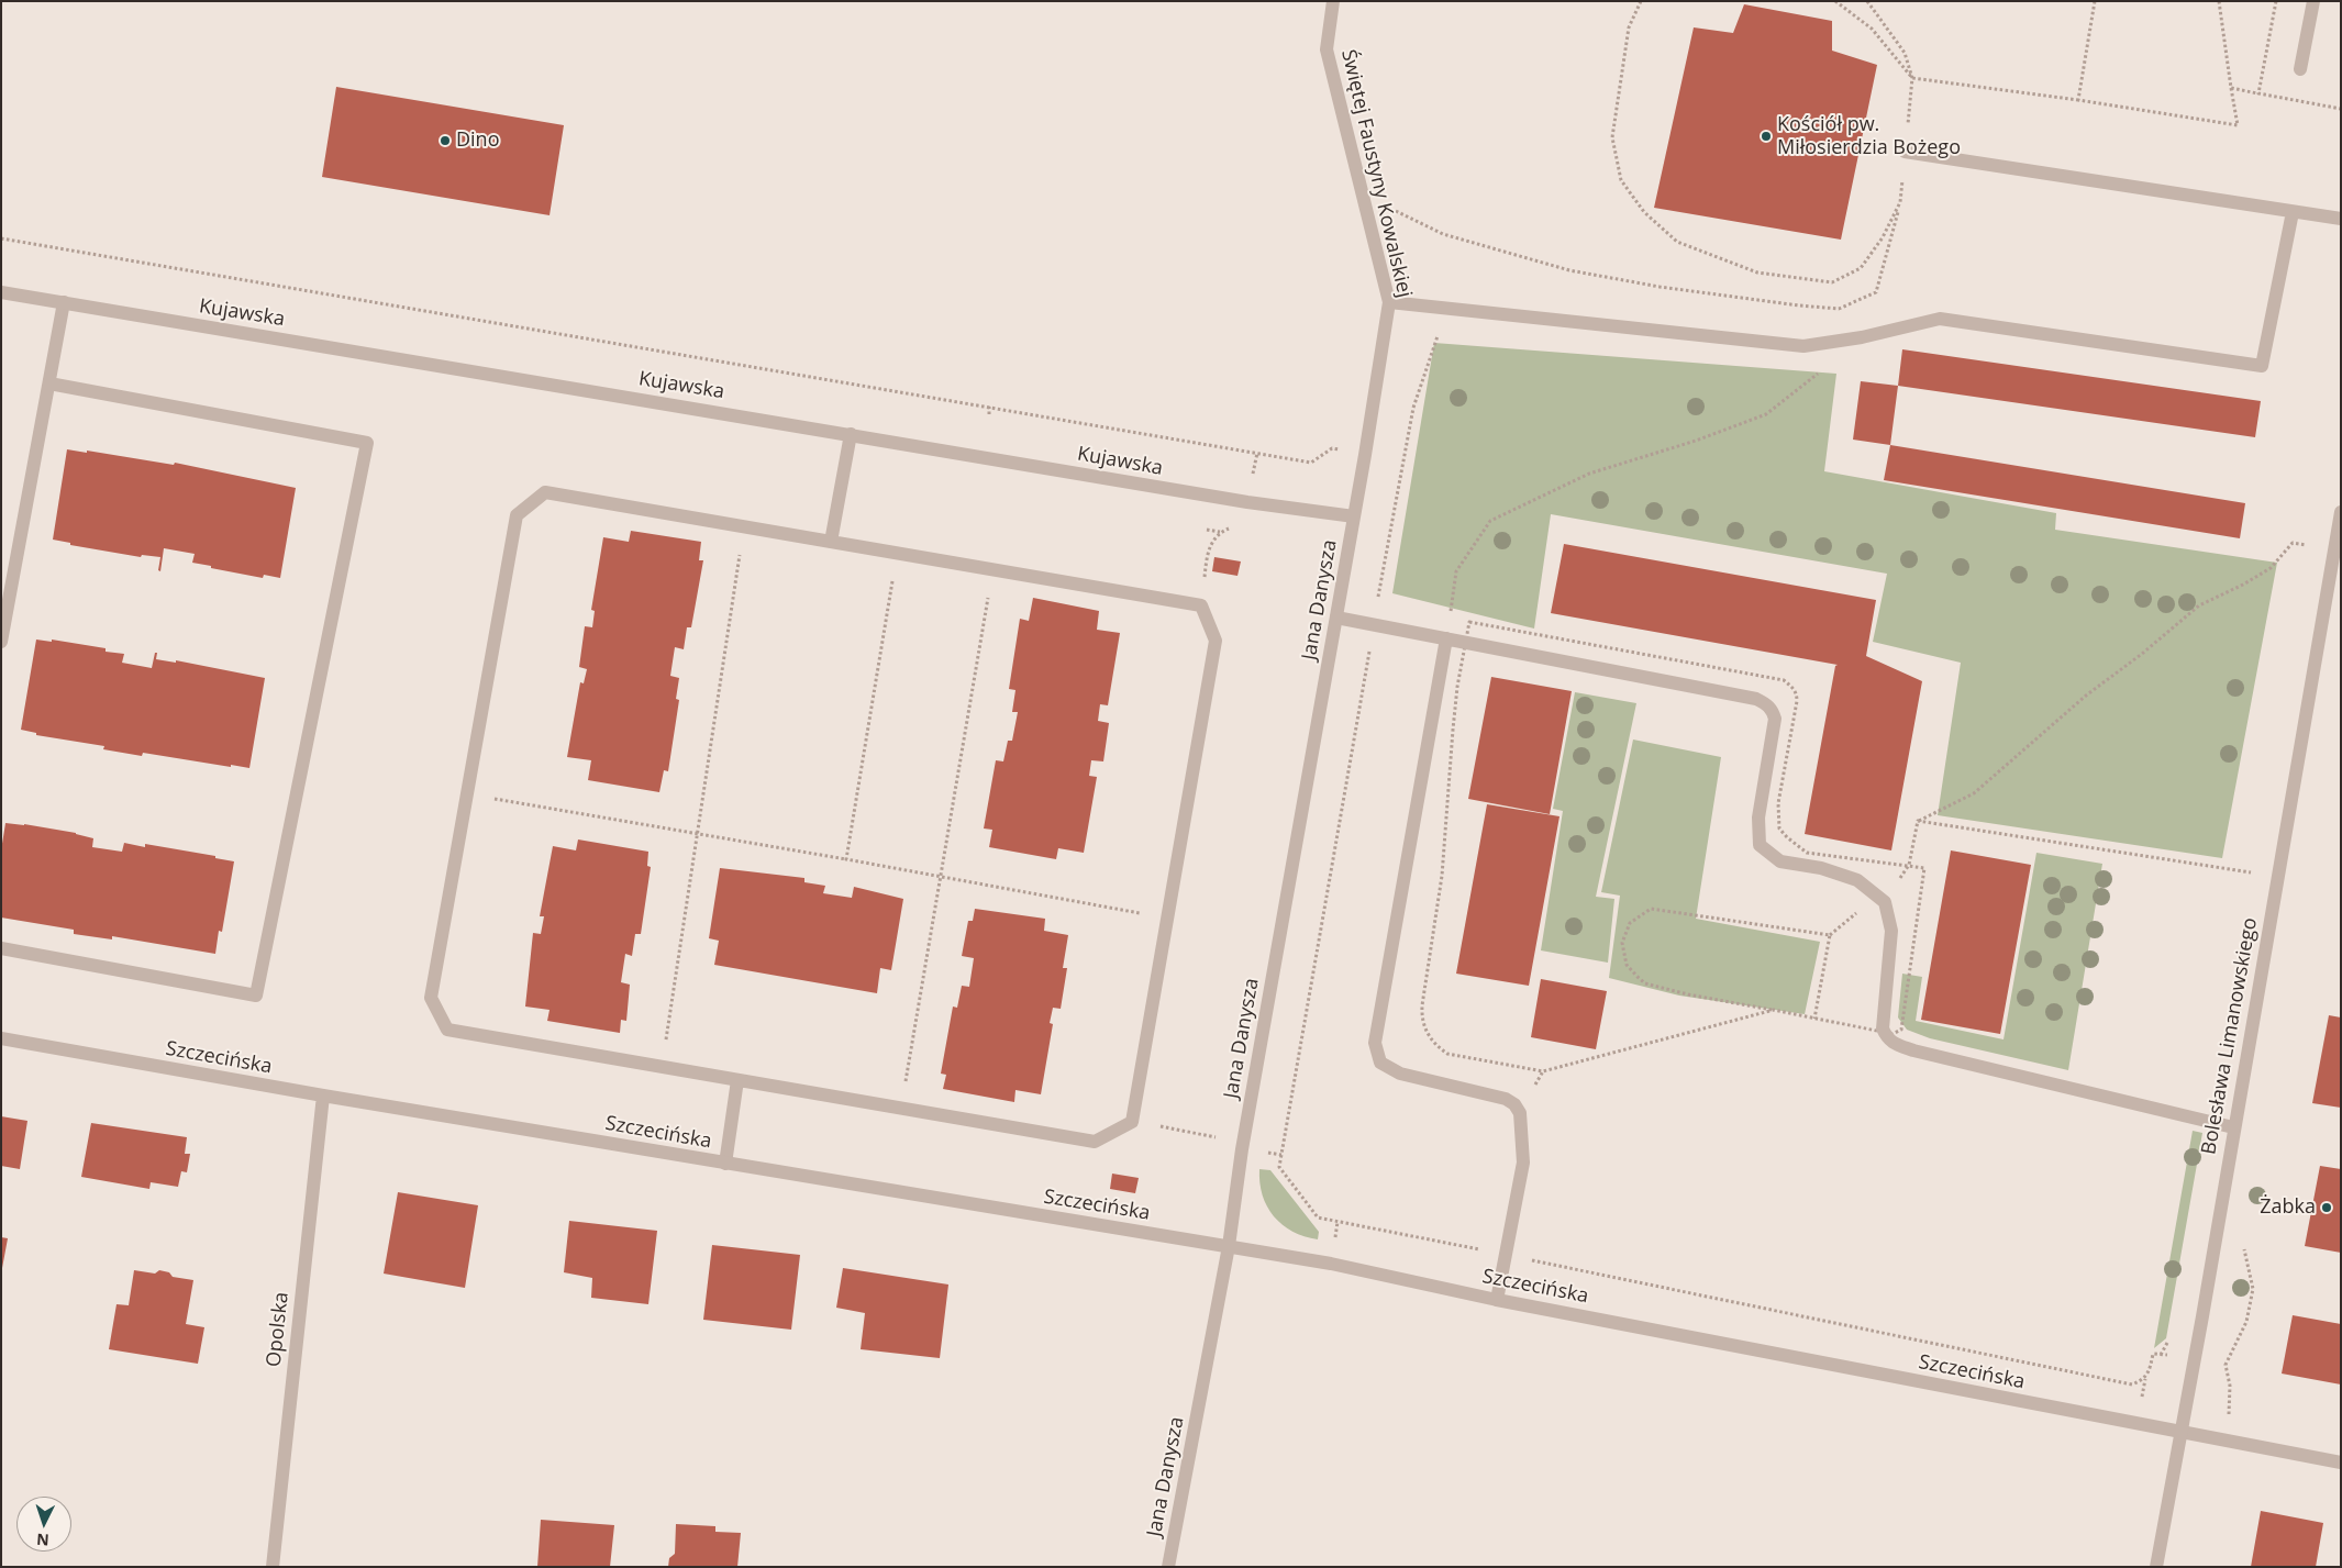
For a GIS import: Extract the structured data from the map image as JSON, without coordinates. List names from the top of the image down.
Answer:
{
  "streets": {
    "street": [
      "Świętej Faustyny Kowalskiej",
      "Kujawska",
      "Jana Danysza",
      "Bolesława Limanowskiego",
      "Szczecińska",
      "Opolska"
    ]
  },
  "crossings": [
    ["Świętej Faustyny Kowalskiej", "Kujawska"],
    ["Świętej Faustyny Kowalskiej", "Jana Danysza"],
    ["Kujawska", "Jana Danysza"],
    ["Jana Danysza", "Szczecińska"],
    ["Bolesława Limanowskiego", "Szczecińska"],
    ["Szczecińska", "Opolska"]
  ],
  "places": ["Kościół pw. Miłosierdzia Bożego", "Dino", "Żabka"],
  "north": "bottom"
}
